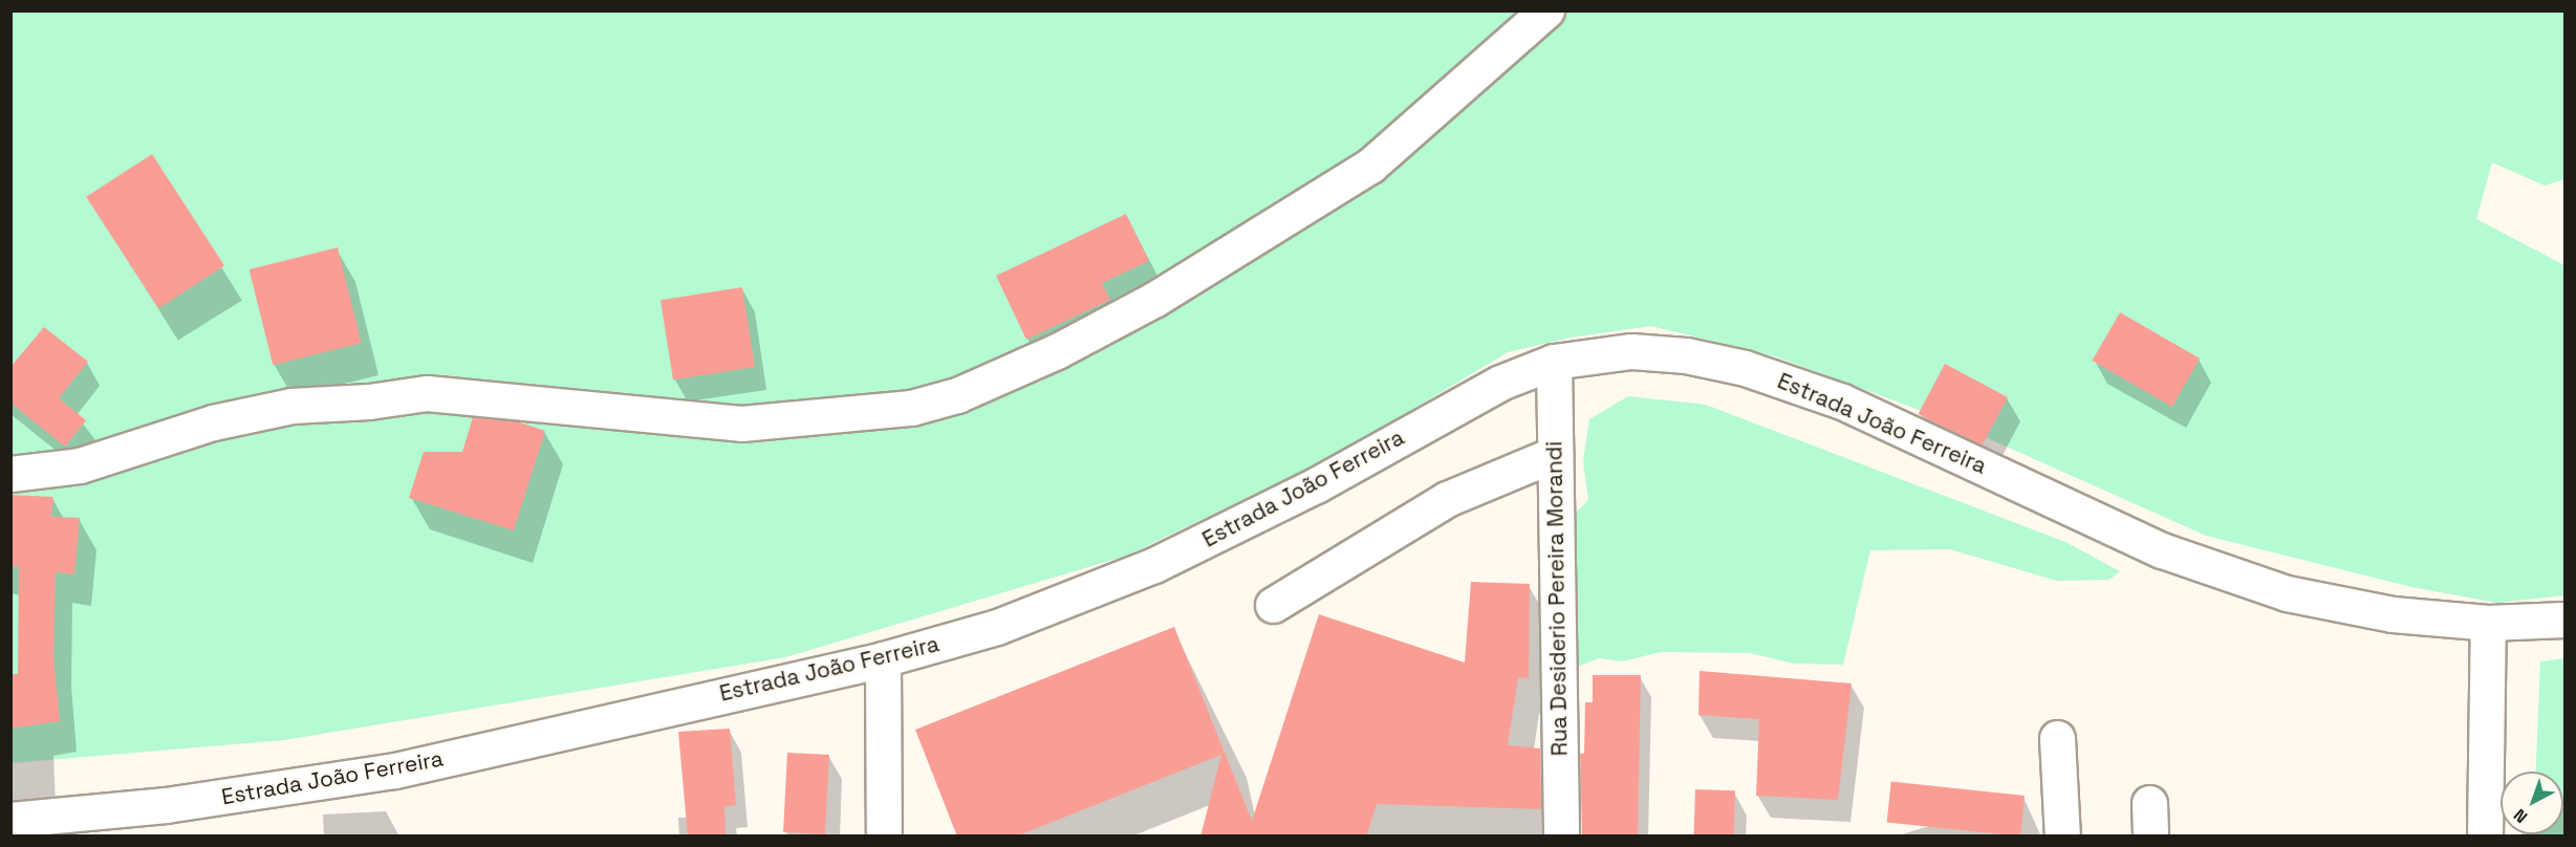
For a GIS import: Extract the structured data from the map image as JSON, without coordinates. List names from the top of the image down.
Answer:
{
  "streets": {
    "street": ["Estrada João Ferreira", "Rua Desiderio Pereira Morandi"]
  },
  "crossings": [
    ["Estrada João Ferreira", "Rua Desiderio Pereira Morandi"]
  ],
  "north": "bottom left"
}
